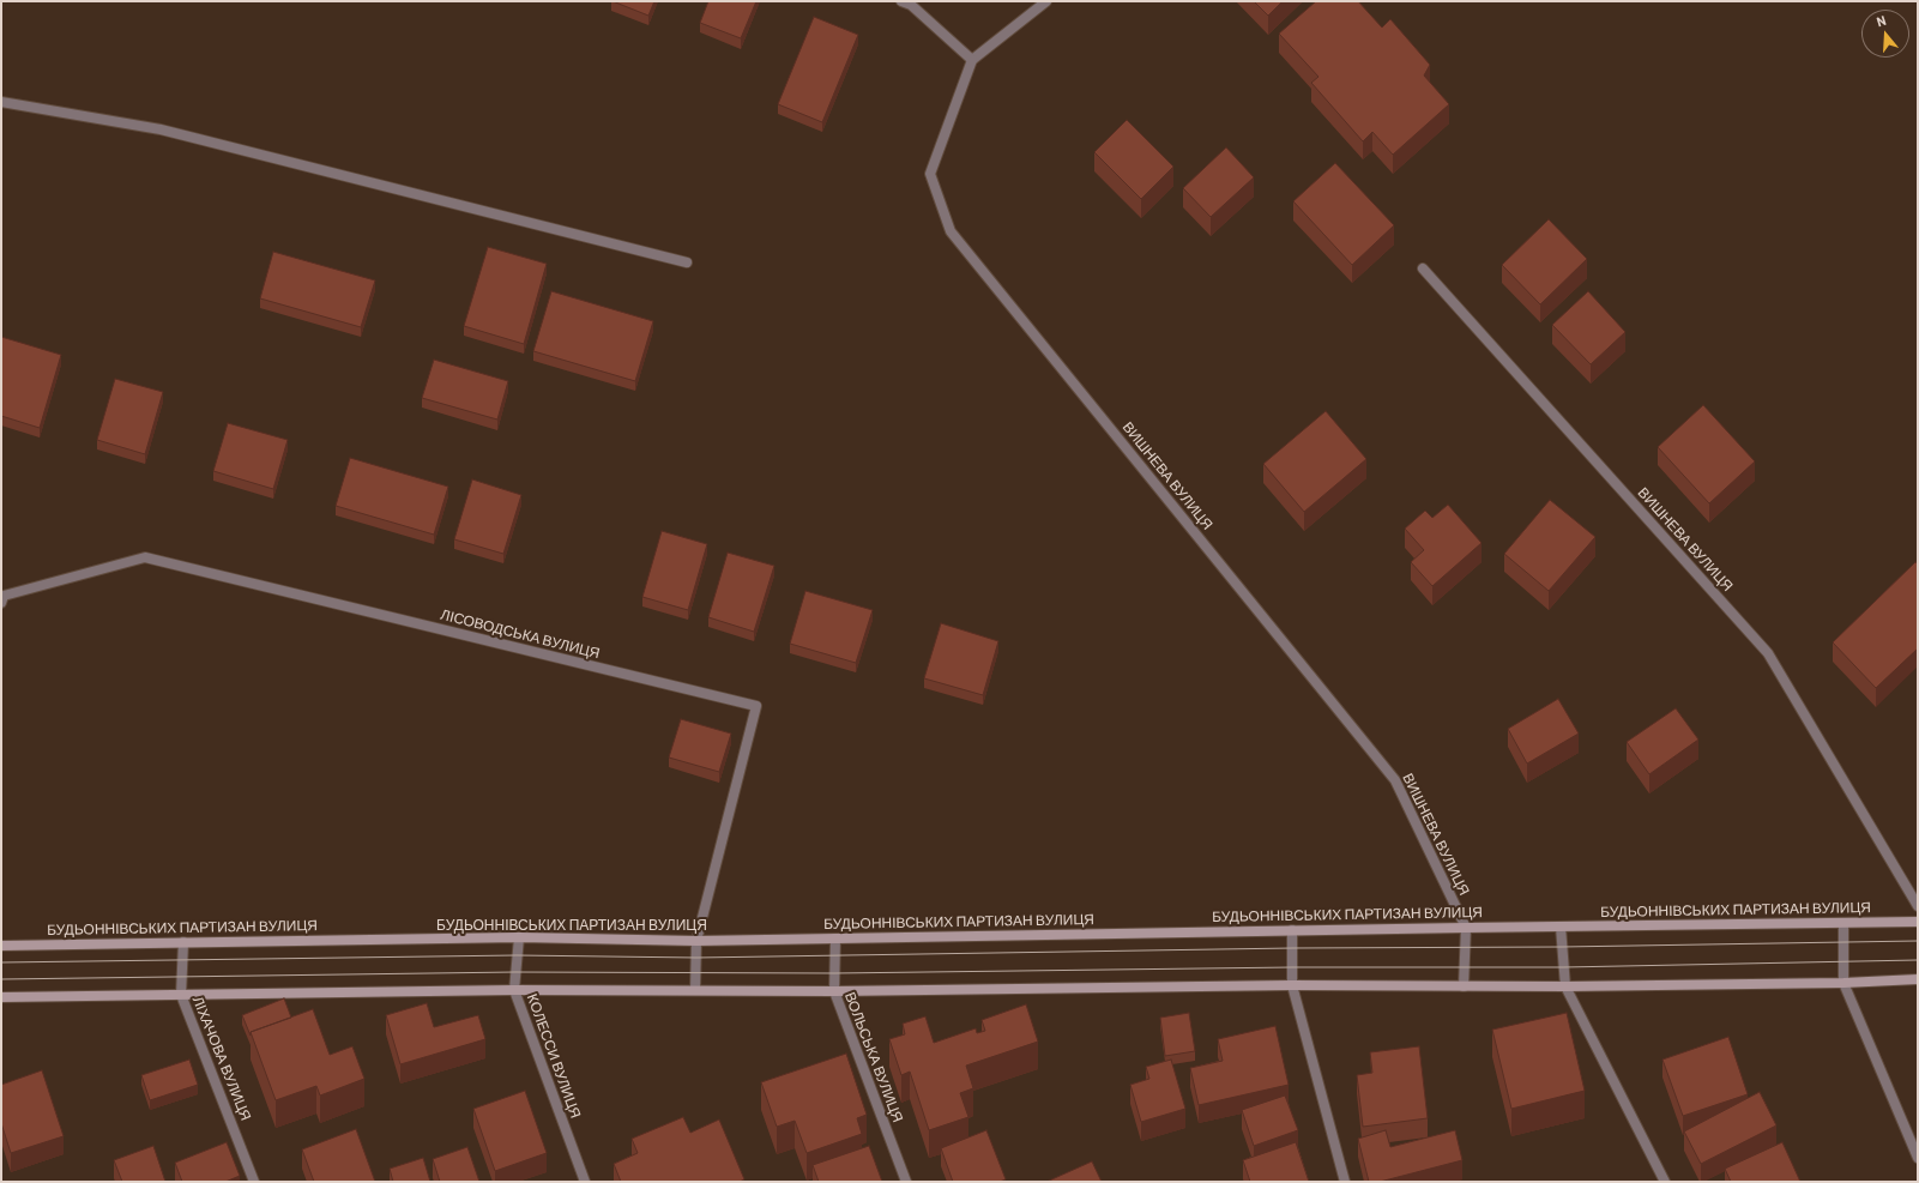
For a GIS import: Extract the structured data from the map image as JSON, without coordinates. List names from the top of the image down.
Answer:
{
  "streets": {
    "main road": ["БУДЬОННІВСЬКИХ ПАРТИЗАН ВУЛИЦЯ"],
    "street": [
      "ВИШНЕВА ВУЛИЦЯ",
      "ЛІСОВОДСЬКА ВУЛИЦЯ",
      "КОЛЕССИ ВУЛИЦЯ",
      "ВОЛЬСЬКА ВУЛИЦЯ",
      "ЛІХАЧОВА ВУЛИЦЯ"
    ]
  },
  "crossings": [
    ["ВИШНЕВА ВУЛИЦЯ", "БУДЬОННІВСЬКИХ ПАРТИЗАН ВУЛИЦЯ"],
    ["ЛІСОВОДСЬКА ВУЛИЦЯ", "БУДЬОННІВСЬКИХ ПАРТИЗАН ВУЛИЦЯ"],
    ["БУДЬОННІВСЬКИХ ПАРТИЗАН ВУЛИЦЯ", "КОЛЕССИ ВУЛИЦЯ"],
    ["БУДЬОННІВСЬКИХ ПАРТИЗАН ВУЛИЦЯ", "ВОЛЬСЬКА ВУЛИЦЯ"],
    ["БУДЬОННІВСЬКИХ ПАРТИЗАН ВУЛИЦЯ", "ЛІХАЧОВА ВУЛИЦЯ"]
  ],
  "north": "top"
}
